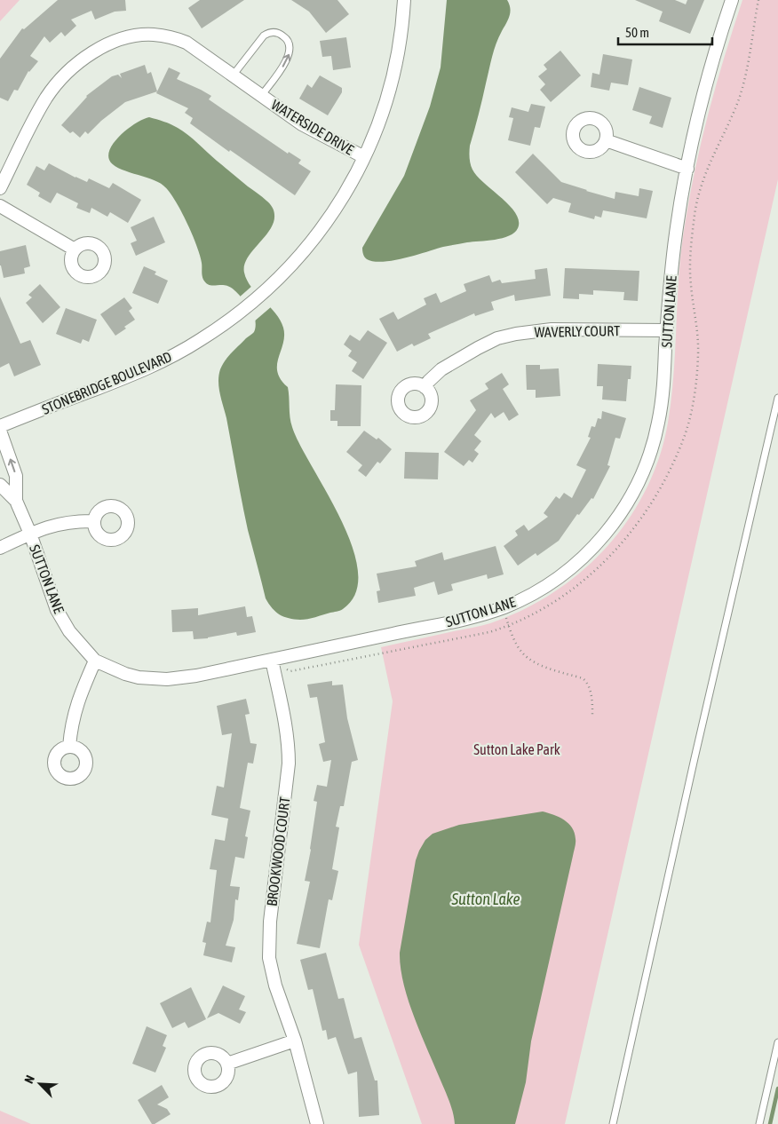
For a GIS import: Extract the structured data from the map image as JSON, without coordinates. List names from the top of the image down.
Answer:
{
  "streets": {
    "street": [
      "WATERSIDE DRIVE",
      "SUTTON LANE",
      "WAVERLY COURT",
      "STONEBRIDGE BOULEVARD",
      "BROOKWOOD COURT"
    ]
  },
  "crossings": [
    ["WATERSIDE DRIVE", "STONEBRIDGE BOULEVARD"],
    ["SUTTON LANE", "WAVERLY COURT"],
    ["SUTTON LANE", "BROOKWOOD COURT"]
  ],
  "water": ["Sutton Lake"],
  "parks": ["Sutton Lake Park"],
  "scale_bar": "50 m",
  "north": "top left"
}
